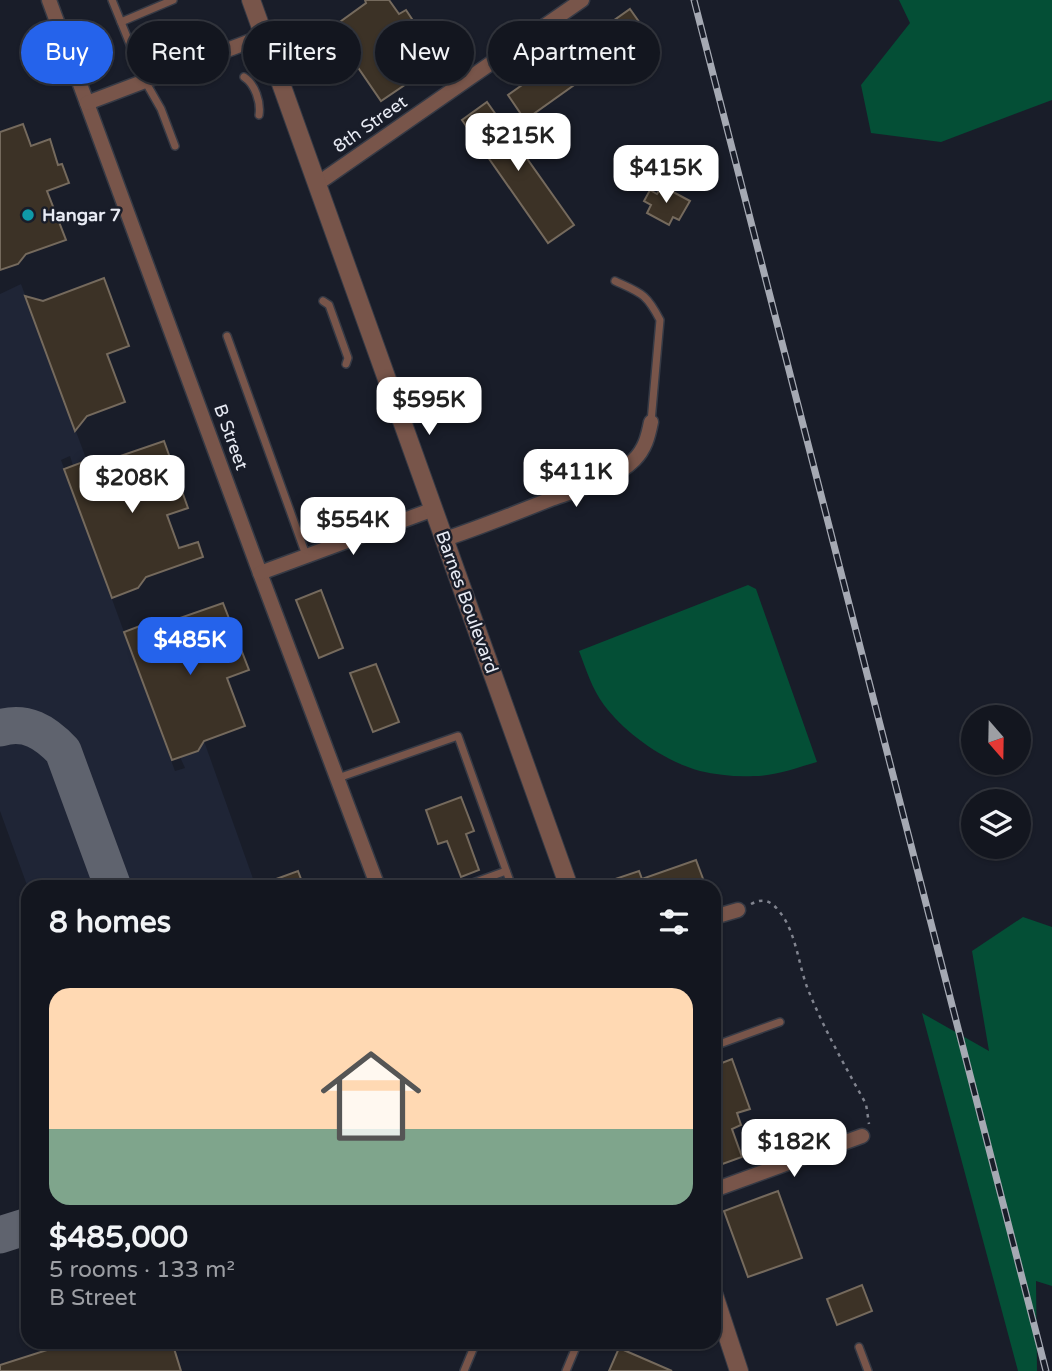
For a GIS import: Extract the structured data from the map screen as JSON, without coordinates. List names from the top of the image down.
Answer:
{
  "streets": {
    "street": ["8th Street", "B Street", "Barnes Boulevard"]
  },
  "crossings": [
    ["8th Street", "Barnes Boulevard"]
  ],
  "places": ["Hangar 7"],
  "north": "bottom",
  "page": {
    "chip": [
      "Buy",
      "Rent",
      "Filters",
      "New",
      "Apartment"
    ],
    "price": [
      "$215K",
      "$415K",
      "$595K",
      "$411K",
      "$208K",
      "$554K",
      "$485K",
      "$182K"
    ],
    "heading": "8 homes",
    "list": [
      {
        "name": "$485,000",
        "note": "5 rooms · 133 m² · B Street"
      }
    ]
  }
}
